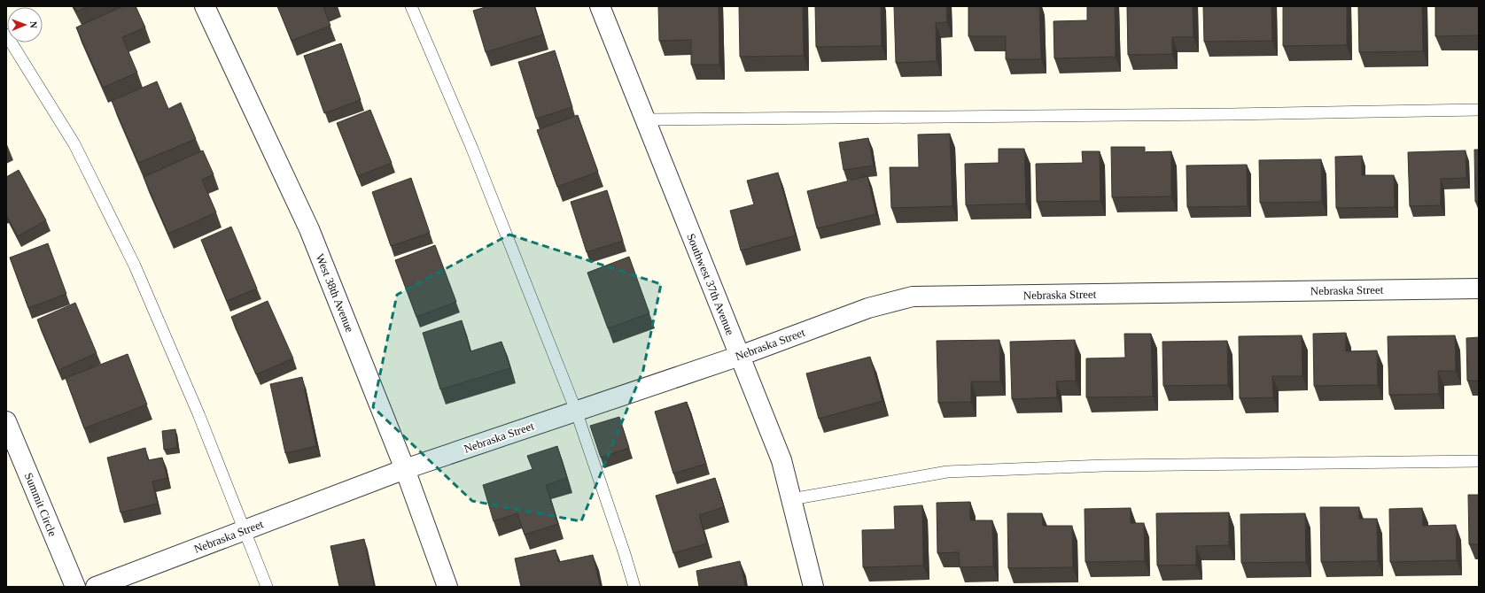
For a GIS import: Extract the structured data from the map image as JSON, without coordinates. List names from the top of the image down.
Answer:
{
  "streets": {
    "street": [
      "Southwest 37th Avenue",
      "Nebraska Street",
      "West 38th Avenue",
      "Summit Circle"
    ]
  },
  "crossings": [
    ["Southwest 37th Avenue", "Nebraska Street"],
    ["Nebraska Street", "West 38th Avenue"]
  ],
  "north": "right"
}
